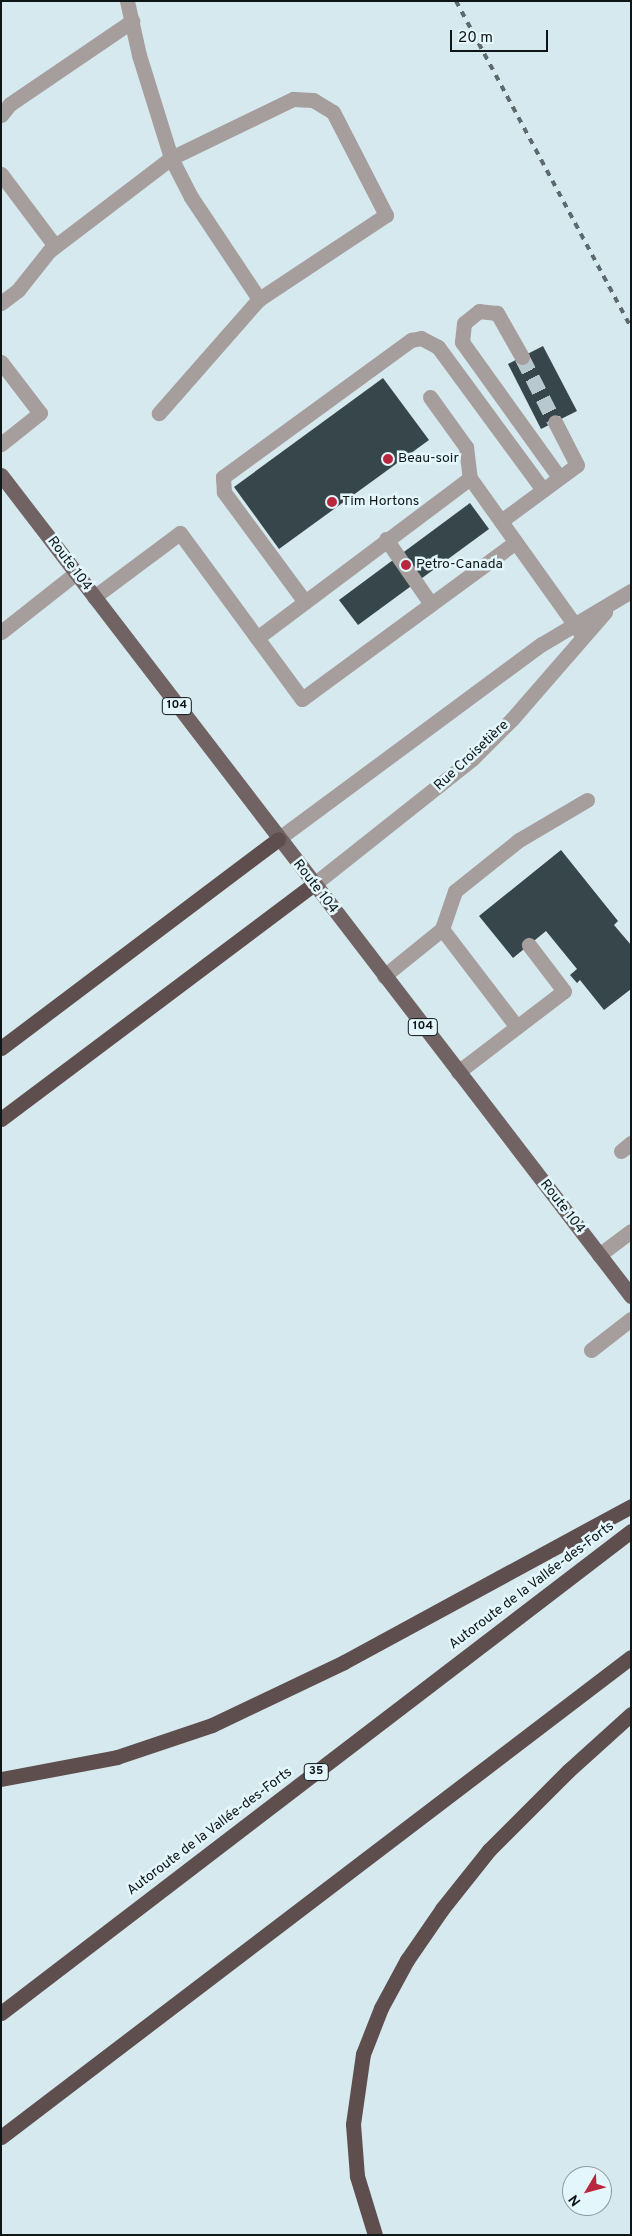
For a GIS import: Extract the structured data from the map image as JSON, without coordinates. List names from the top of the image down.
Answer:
{
  "streets": {
    "highway": ["Autoroute de la Vallée-des-Forts", "35"],
    "main road": ["Route 104", "104"],
    "street": ["Rue Croisetière"]
  },
  "crossings": [
    ["Route 104", "Rue Croisetière"]
  ],
  "places": ["Beau-soir", "Tim Hortons", "Petro-Canada"],
  "scale_bar": "20 m",
  "north": "bottom left"
}
